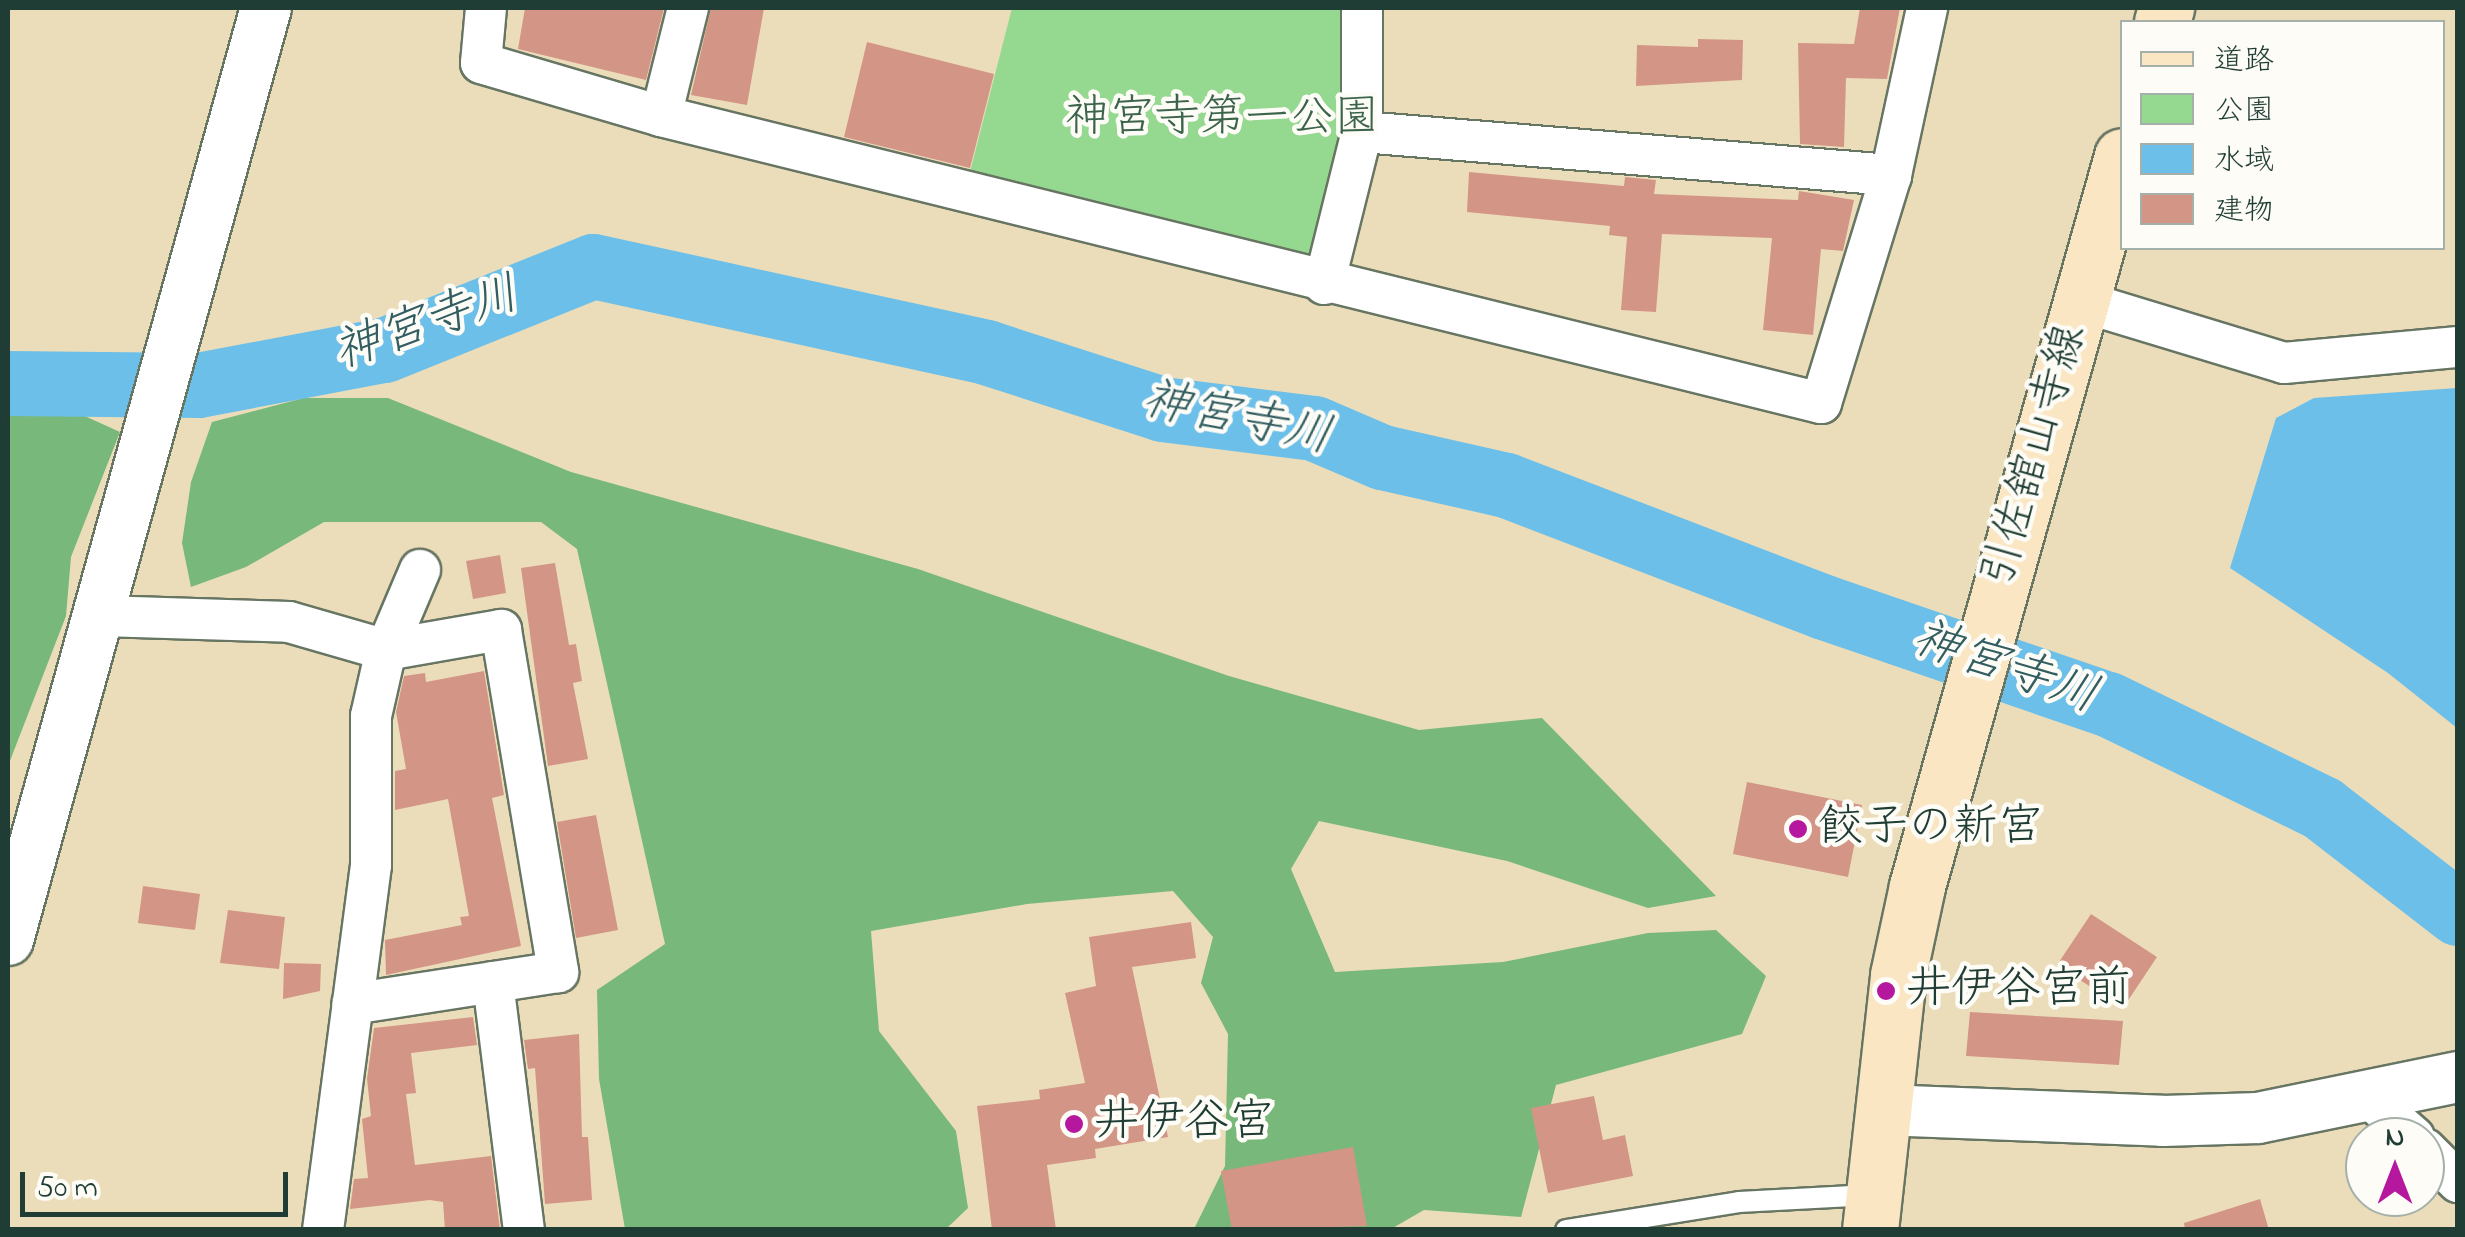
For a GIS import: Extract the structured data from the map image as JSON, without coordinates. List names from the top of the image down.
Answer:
{
  "streets": {
    "main road": ["引佐舘山寺線"]
  },
  "water": ["神宮寺川"],
  "parks": ["神宮寺第一公園"],
  "places": ["餃子の新宮", "井伊谷宮前", "井伊谷宮"],
  "legend": [
    "道路",
    "公園",
    "水域",
    "建物"
  ],
  "scale_bar": "50 m",
  "north": "top"
}
